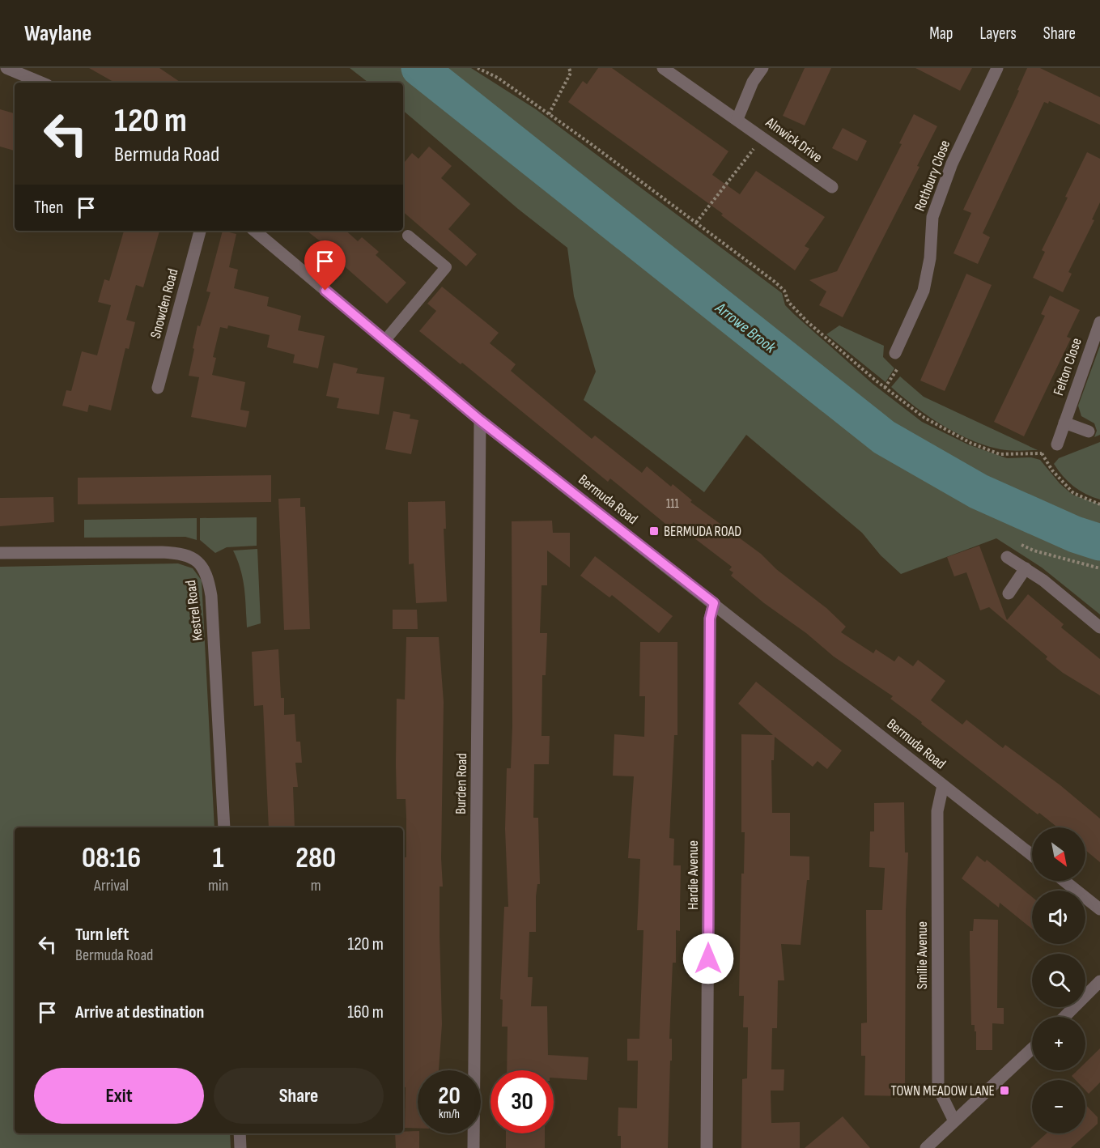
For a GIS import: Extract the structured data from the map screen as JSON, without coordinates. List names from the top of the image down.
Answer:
{
  "streets": {
    "street": [
      "Alnwick Drive",
      "Rothbury Close",
      "Snowden Road",
      "Felton Close",
      "Bermuda Road",
      "Kestrel Road",
      "Burden Road",
      "Hardie Avenue",
      "Smilie Avenue"
    ]
  },
  "crossings": [
    ["Bermuda Road", "Burden Road"],
    ["Bermuda Road", "Hardie Avenue"],
    ["Bermuda Road", "Smilie Avenue"]
  ],
  "water": ["Arrowe Brook"],
  "places": {
    "transit": ["BERMUDA ROAD", "TOWN MEADOW LANE"]
  },
  "house_numbers": ["111"],
  "north": "bottom right",
  "page": {
    "header": "Waylane",
    "nav": ["Map", "Layers", "Share"],
    "turn": ["120 m", "Bermuda Road"],
    "then": "Then",
    "map_buttons": ["+", "−"],
    "eta": [
      "08:16",
      "Arrival",
      "1",
      "min",
      "280",
      "m"
    ],
    "list": [
      {
        "name": "Turn left",
        "note": "Bermuda Road",
        "value": "120 m"
      },
      {
        "name": "Arrive at destination",
        "value": "160 m"
      }
    ],
    "buttons": ["Exit", "Share"],
    "speed": "20 km/h",
    "limit": "30"
  }
}
